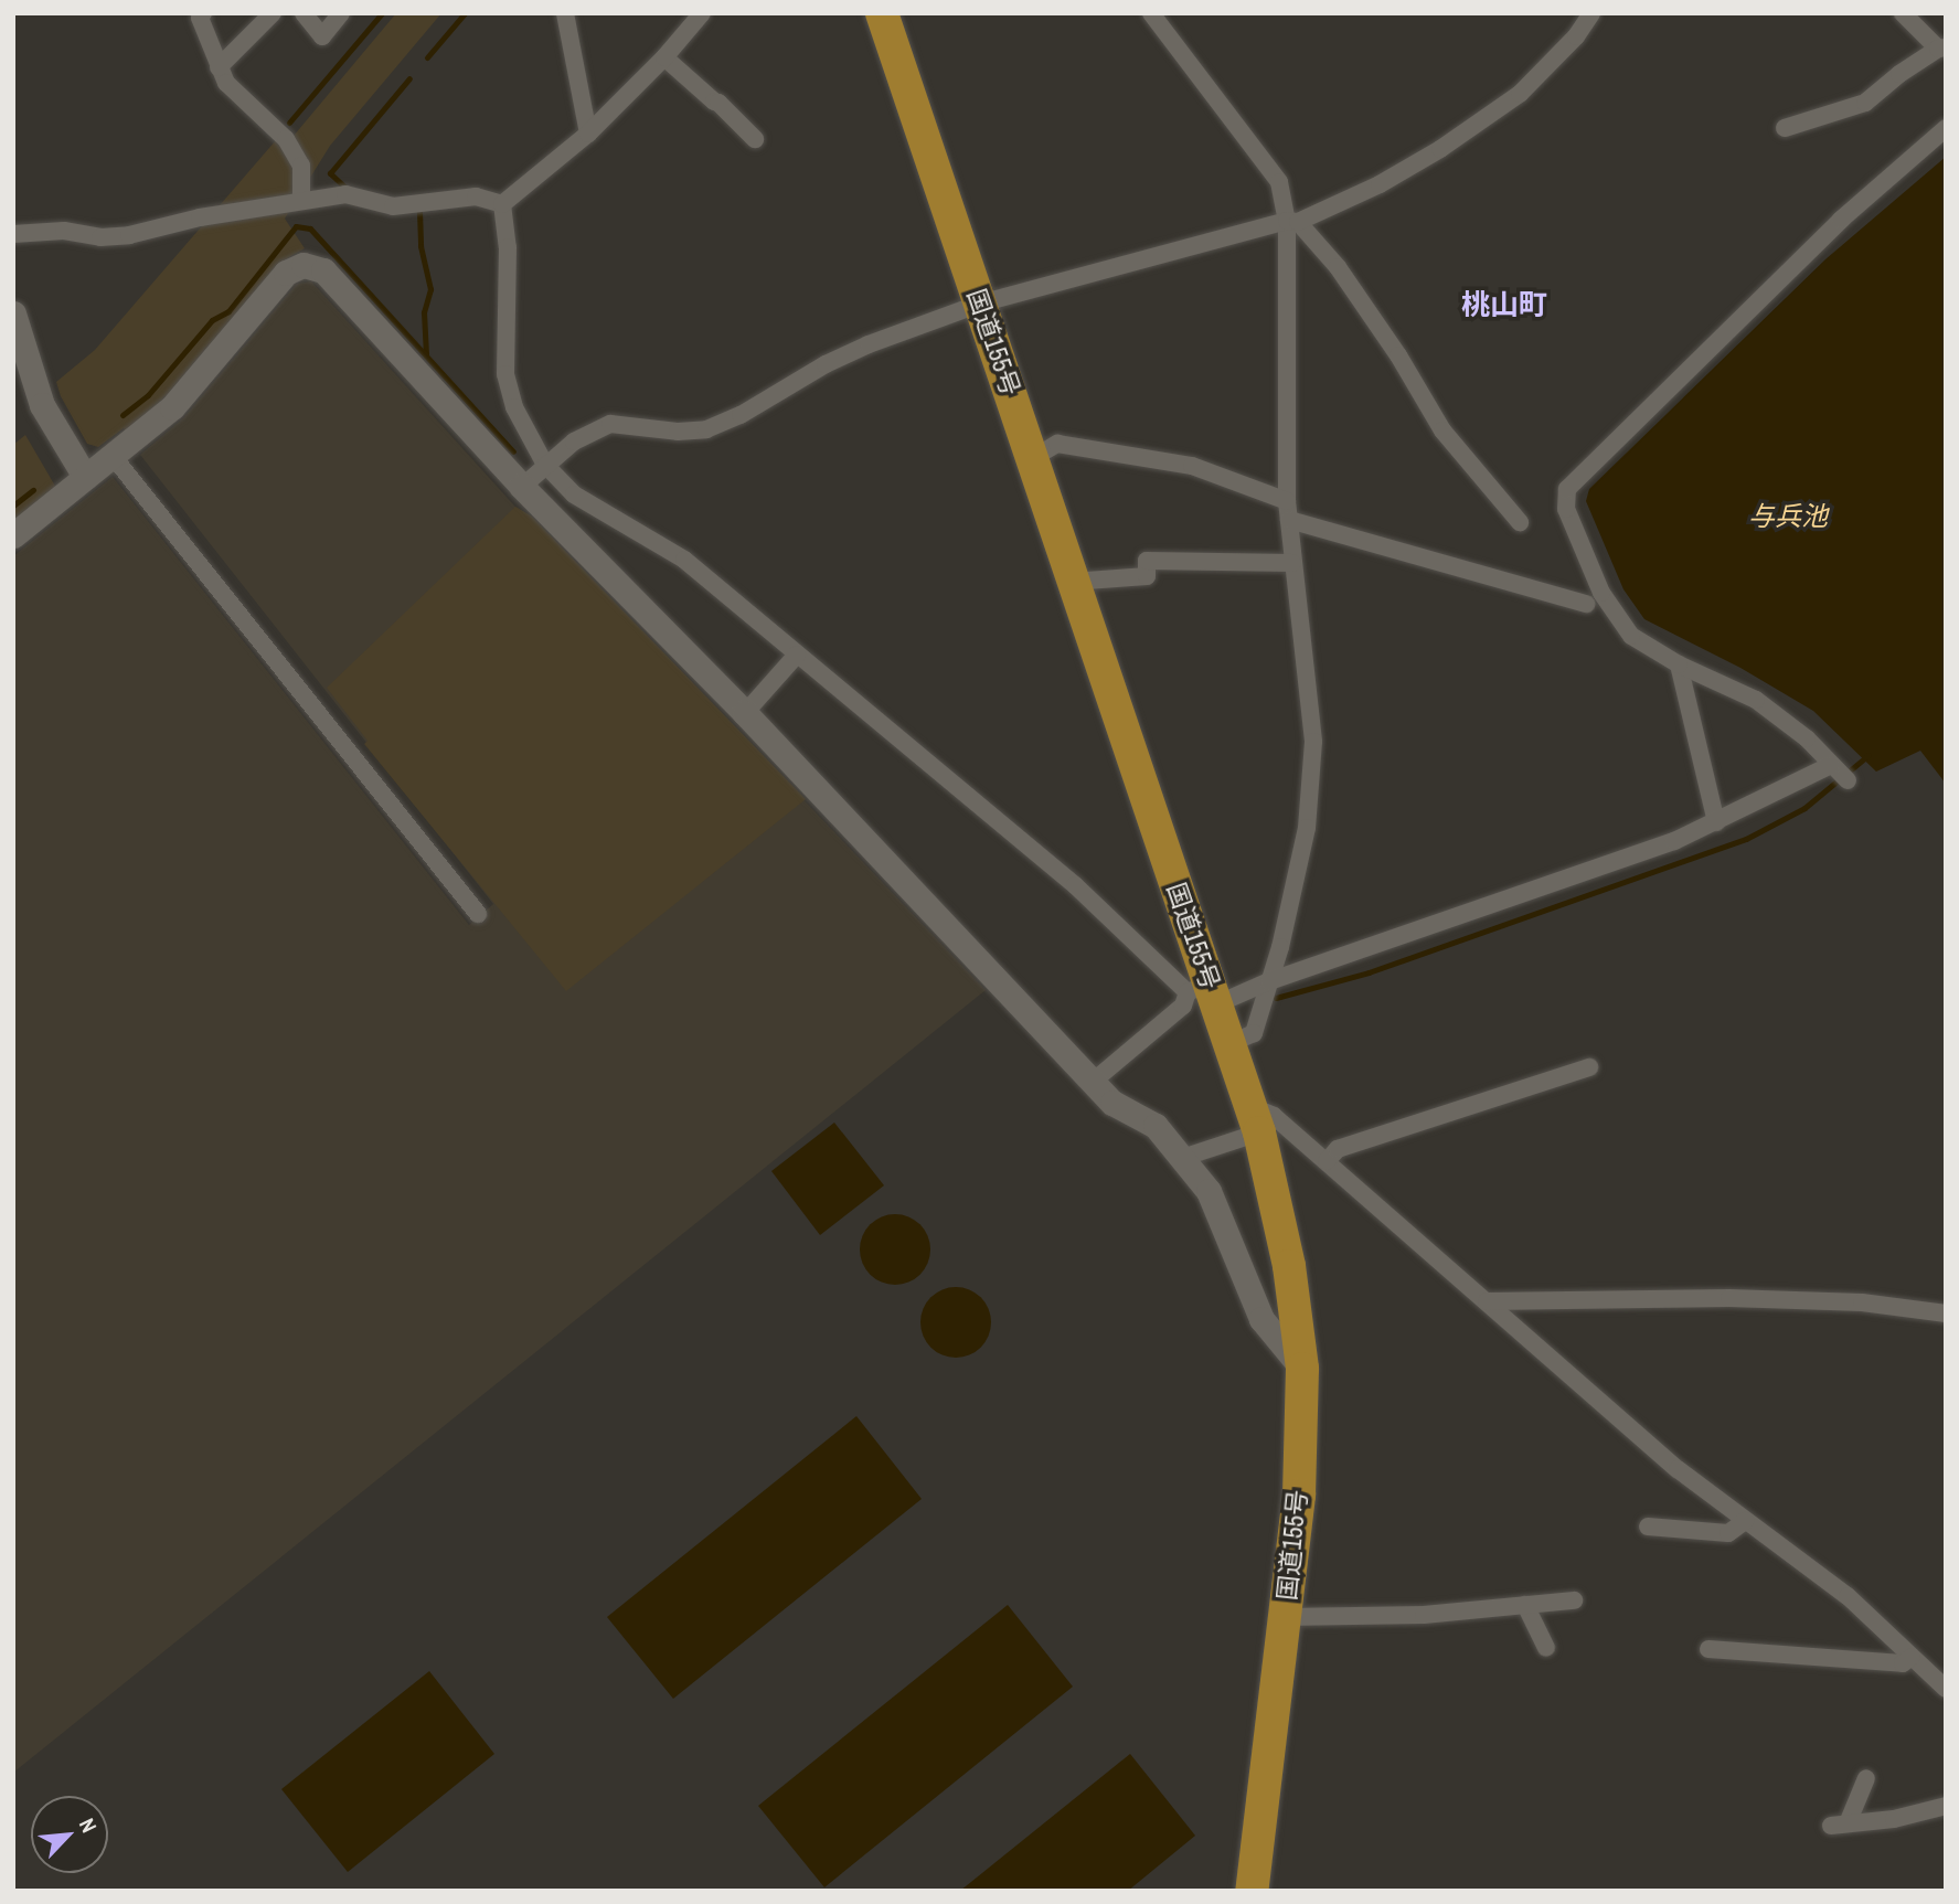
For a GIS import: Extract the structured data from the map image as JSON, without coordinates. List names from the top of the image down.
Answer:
{
  "streets": {
    "highway": ["国道155号"]
  },
  "districts": ["桃山町"],
  "water": ["与兵池"],
  "north": "top right"
}
